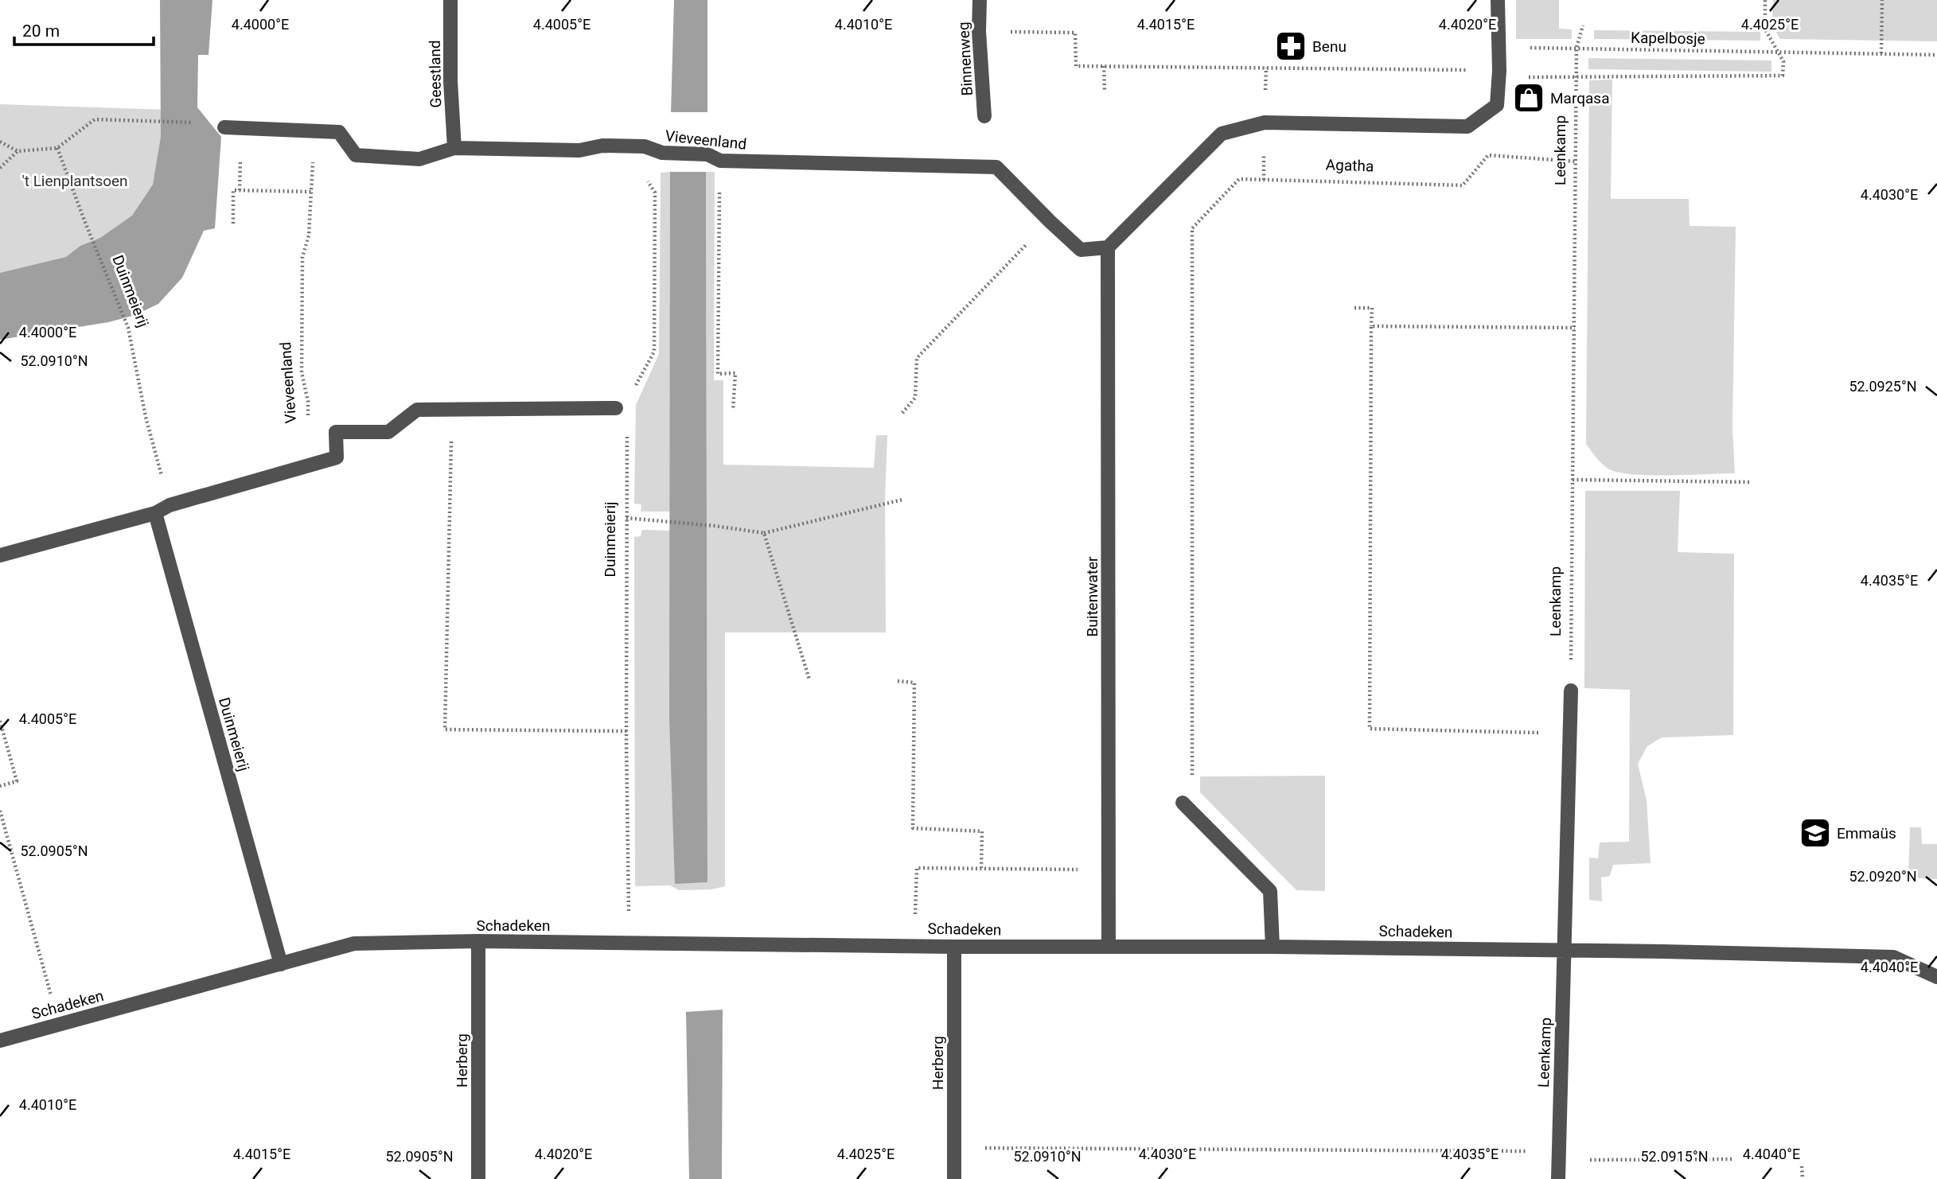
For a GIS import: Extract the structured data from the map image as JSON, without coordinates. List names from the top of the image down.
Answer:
{
  "streets": {
    "street": [
      "Binnenweg",
      "Geestland",
      "Vieveenland",
      "Leenkamp",
      "Duinmeierij",
      "Buitenwater",
      "Schadeken",
      "Herberg"
    ],
    "path": ["Kapelbosje", "Agatha"]
  },
  "crossings": [
    ["Kapelbosje", "Leenkamp"],
    ["Geestland", "Vieveenland"],
    ["Vieveenland", "Buitenwater"],
    ["Leenkamp", "Agatha"],
    ["Leenkamp", "Schadeken"],
    ["Duinmeierij", "Schadeken"],
    ["Buitenwater", "Schadeken"],
    ["Schadeken", "Herberg"]
  ],
  "parks": ["'t Lienplantsoen"],
  "places": {
    "pharmacy": ["Benu"],
    "shop": ["Marqasa"],
    "school or university": ["Emmaüs"]
  },
  "scale_bar": "20 m",
  "coordinates": [
    "4.4000°E",
    "4.4015°E",
    "4.4020°E",
    "4.4025°E",
    "4.4005°E",
    "4.4010°E",
    "4.4030°E",
    "52.0910°N",
    "52.0925°N",
    "4.4035°E",
    "52.0905°N",
    "52.0920°N",
    "4.4040°E",
    "52.0915°N"
  ]
}
